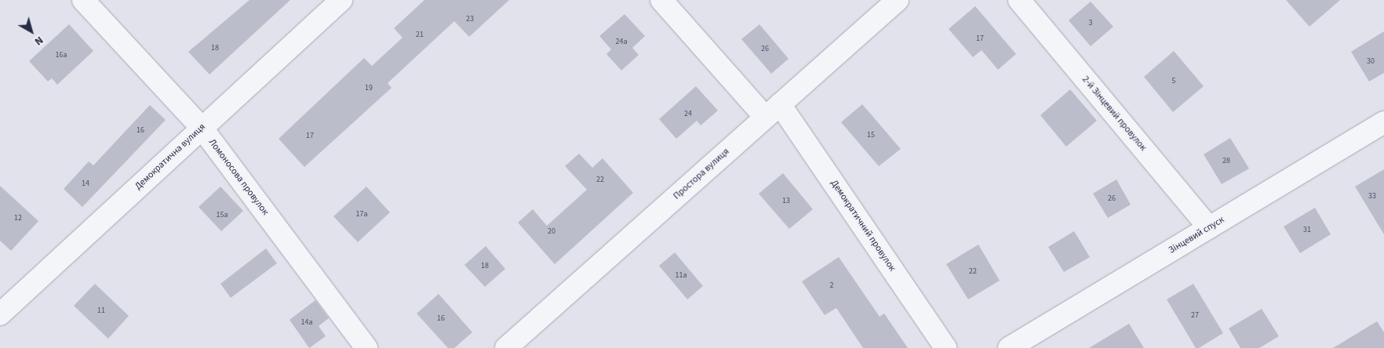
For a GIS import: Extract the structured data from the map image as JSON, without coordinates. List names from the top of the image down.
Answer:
{
  "streets": {
    "street": [
      "2-й Зінцевий провулок",
      "Демократична вулиця",
      "Простора вулиця",
      "Ломоносова провулок",
      "Демократичний провулок",
      "Зінцевий спуск"
    ]
  },
  "crossings": [
    ["2-й Зінцевий провулок", "Зінцевий спуск"],
    ["Демократична вулиця", "Ломоносова провулок"],
    ["Простора вулиця", "Демократичний провулок"]
  ],
  "house_numbers": [
    "23",
    "3",
    "21",
    "17",
    "24а",
    "18",
    "26",
    "16а",
    "30",
    "5",
    "19",
    "24",
    "16",
    "15",
    "17",
    "28",
    "22",
    "14",
    "33",
    "26",
    "13",
    "17а",
    "15а",
    "12",
    "31",
    "20",
    "18",
    "22",
    "11а",
    "2",
    "11",
    "27",
    "16",
    "14а"
  ],
  "north": "bottom right"
}
